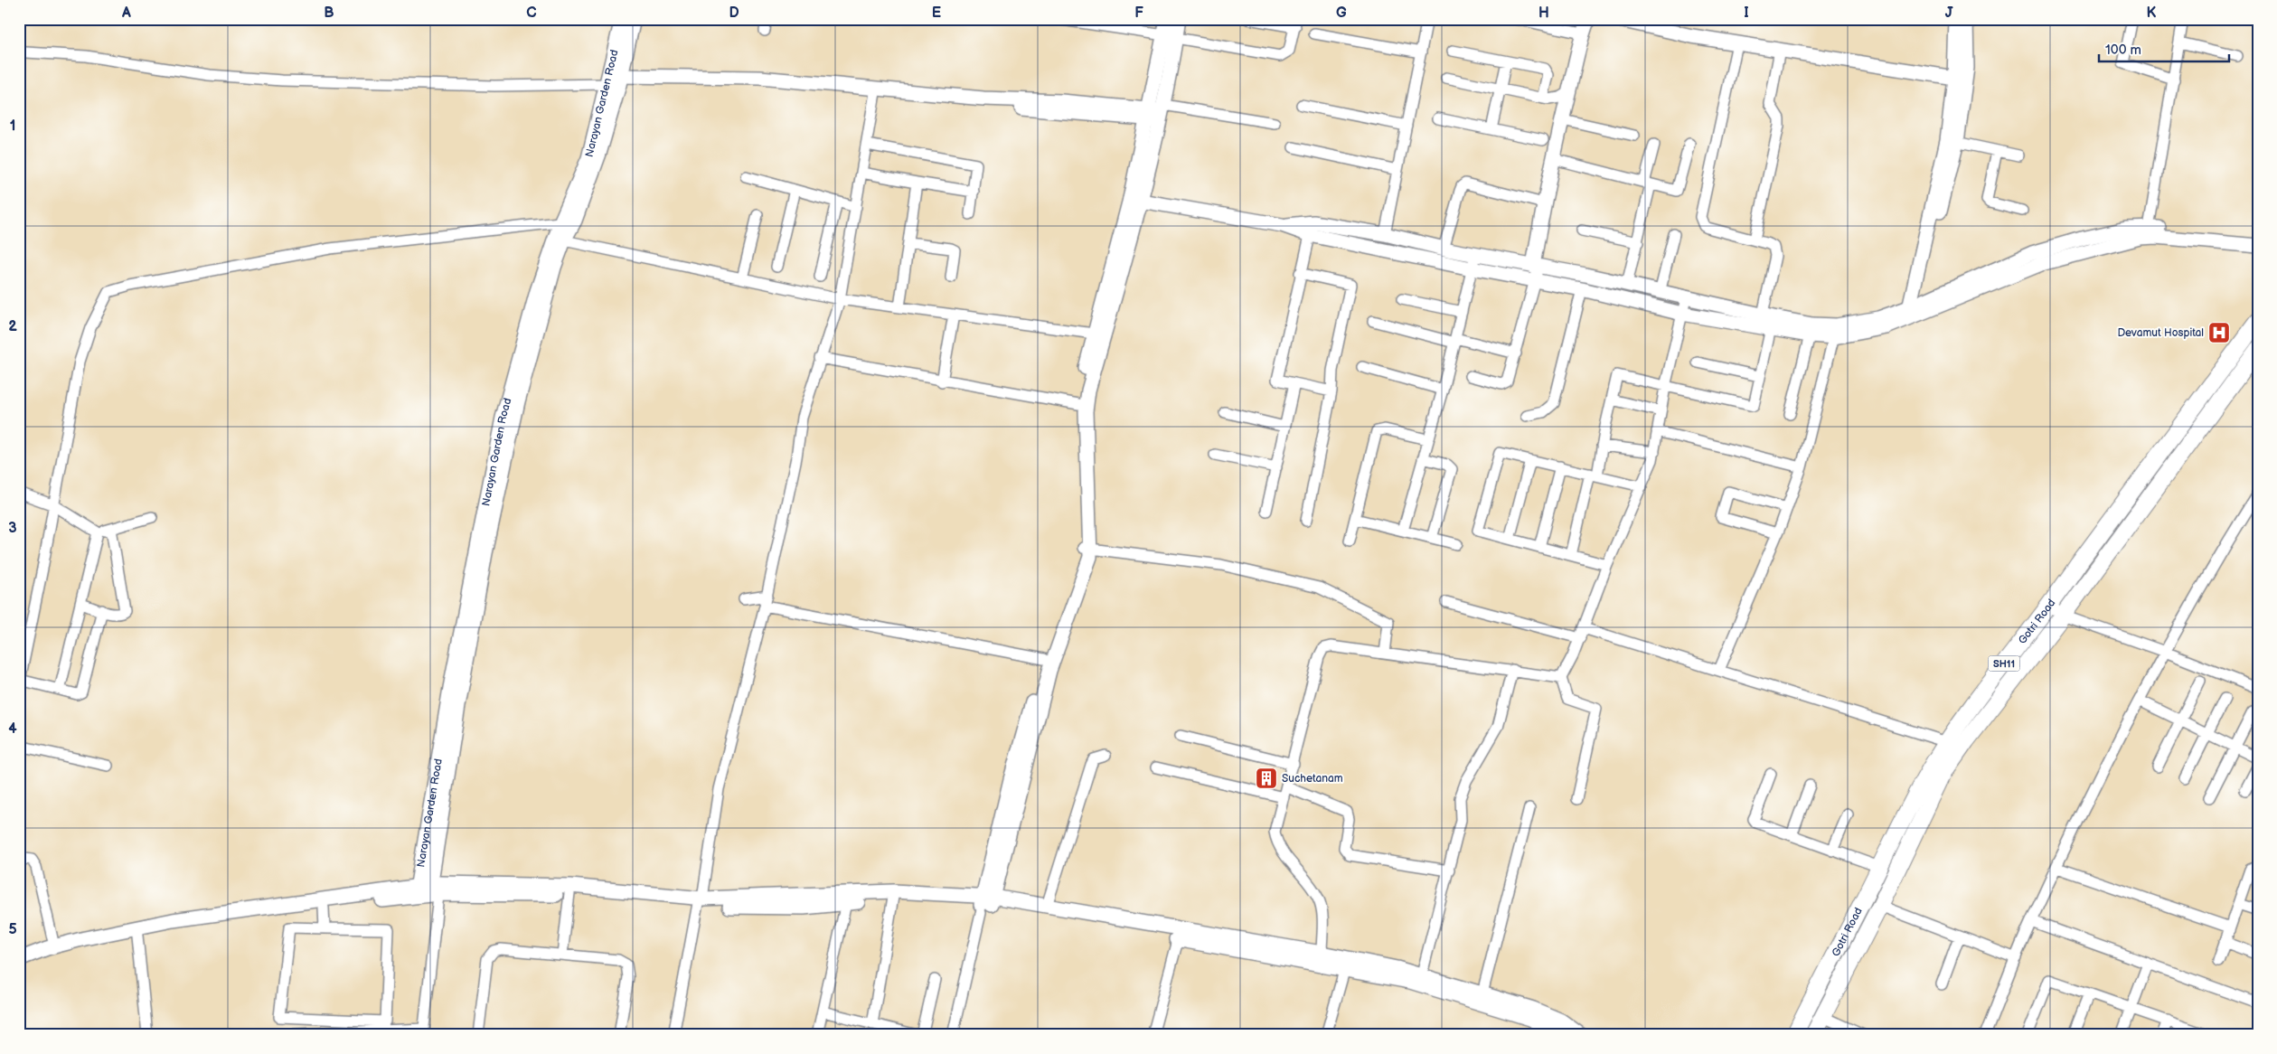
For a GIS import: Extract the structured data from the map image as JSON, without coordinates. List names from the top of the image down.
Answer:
{
  "streets": {
    "main road": ["Gotri Road", "SH11"],
    "street": ["Narayan Garden Road"]
  },
  "places": {
    "hospital": ["Devamut Hospital"],
    "building": ["Suchetanam"]
  },
  "scale_bar": "100 m",
  "grid": {
    "columns": [
      "A",
      "B",
      "C",
      "D",
      "E",
      "F",
      "G",
      "H",
      "I",
      "J",
      "K"
    ],
    "rows": [
      "1",
      "2",
      "3",
      "4",
      "5"
    ]
  }
}
